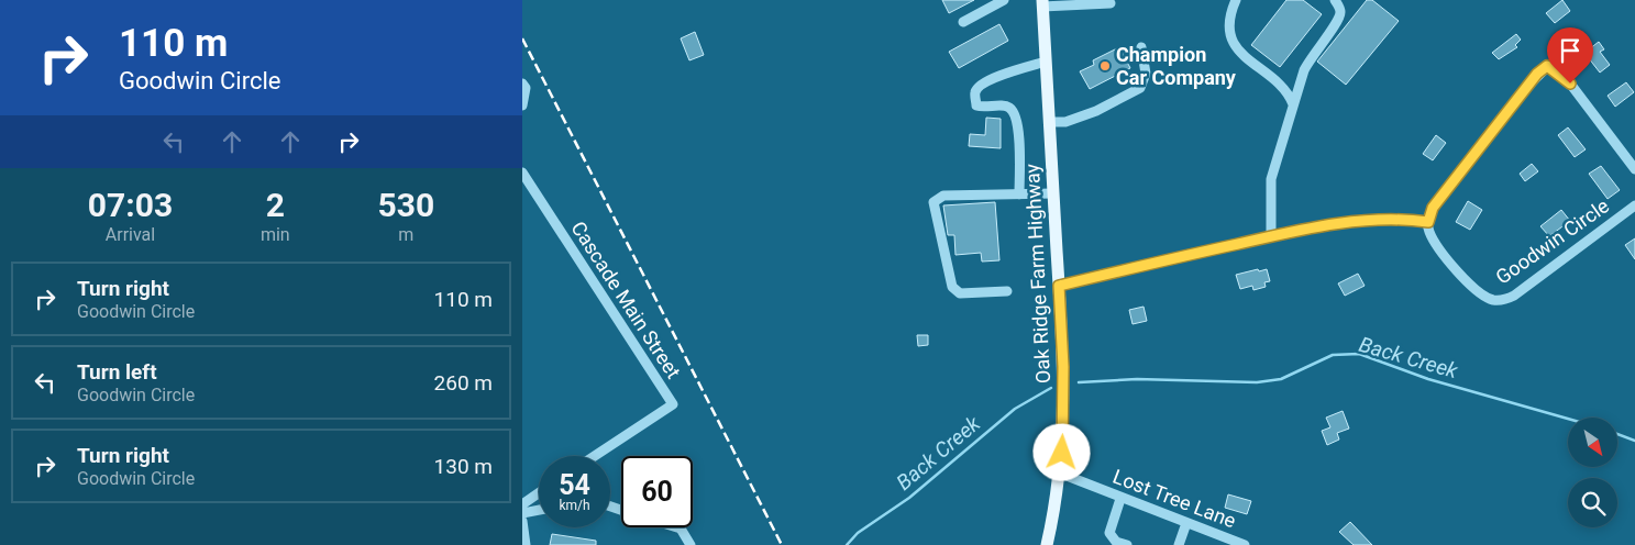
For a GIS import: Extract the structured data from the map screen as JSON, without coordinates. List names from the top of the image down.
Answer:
{
  "streets": {
    "main road": ["Oak Ridge Farm Highway"],
    "street": ["Goodwin Circle", "Cascade Main Street", "Lost Tree Lane"]
  },
  "crossings": [
    ["Oak Ridge Farm Highway", "Lost Tree Lane"]
  ],
  "water": ["Back Creek"],
  "places": ["Champion Car Company"],
  "north": "bottom right",
  "page": {
    "turn": ["110 m", "Goodwin Circle"],
    "eta": [
      "07:03",
      "Arrival",
      "2",
      "min",
      "530",
      "m"
    ],
    "list": [
      {
        "name": "Turn right",
        "note": "Goodwin Circle",
        "value": "110 m"
      },
      {
        "name": "Turn left",
        "note": "Goodwin Circle",
        "value": "260 m"
      },
      {
        "name": "Turn right",
        "note": "Goodwin Circle",
        "value": "130 m"
      }
    ],
    "speed": "54 km/h",
    "limit": "60"
  }
}
